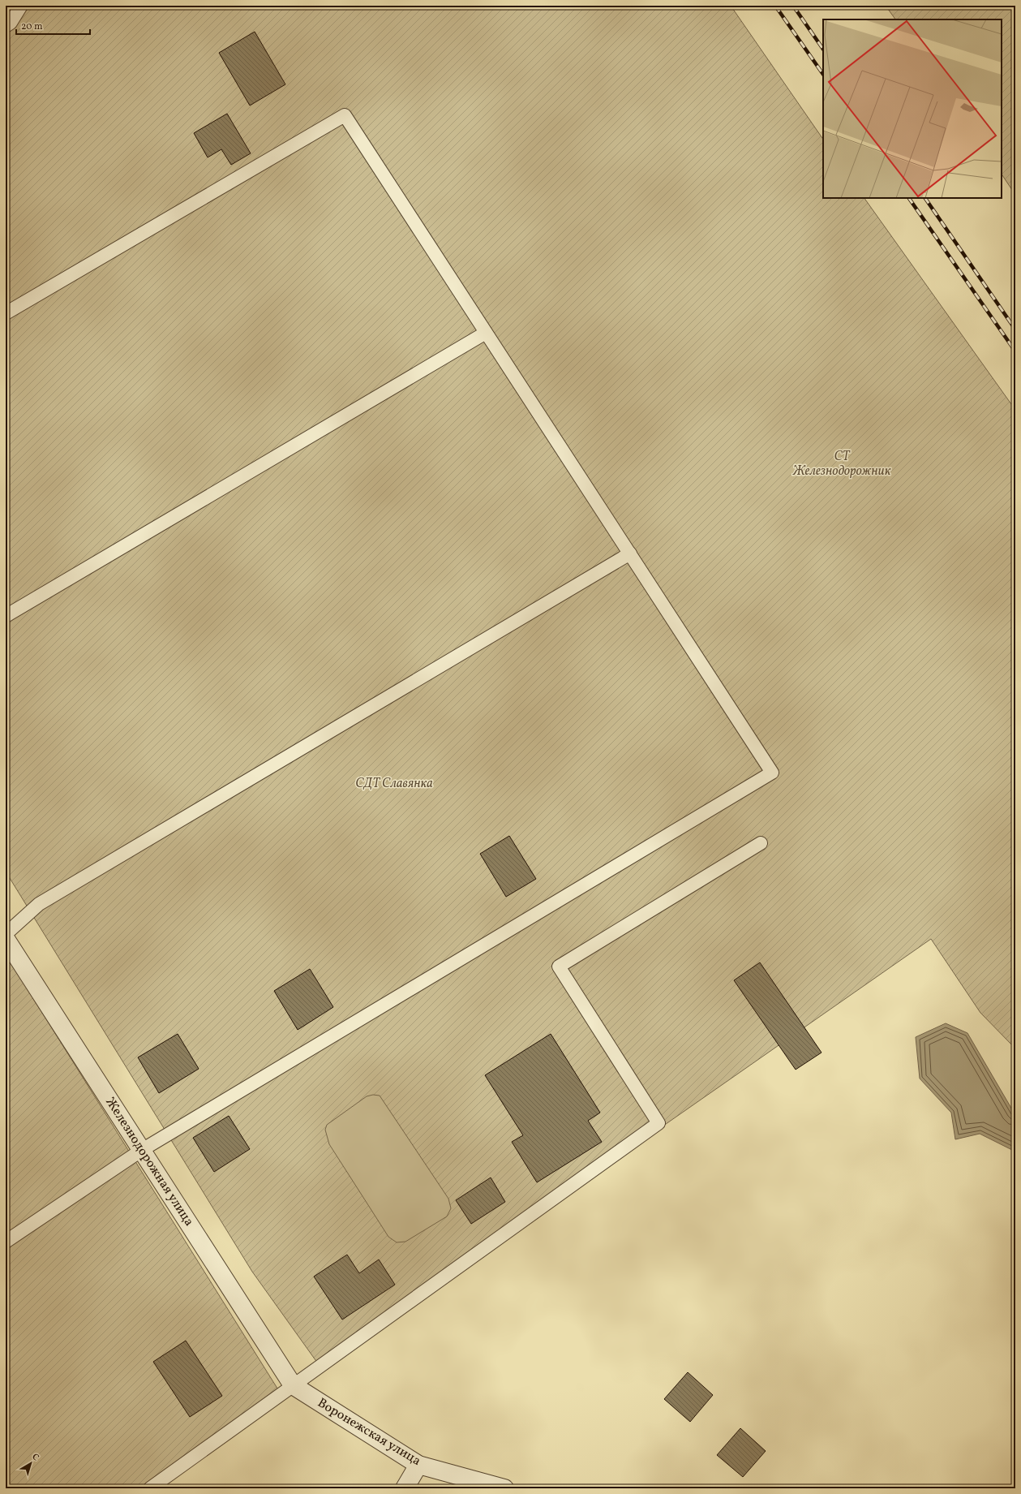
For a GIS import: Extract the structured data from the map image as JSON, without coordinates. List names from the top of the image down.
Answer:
{
  "streets": {
    "street": ["Железнодорожная улица", "Воронежская улица"]
  },
  "crossings": [
    ["Железнодорожная улица", "Воронежская улица"]
  ],
  "parks": ["СТ Железнодорожник", "СДТ Славянка"],
  "scale_bar": "20 m",
  "north": "top right"
}
